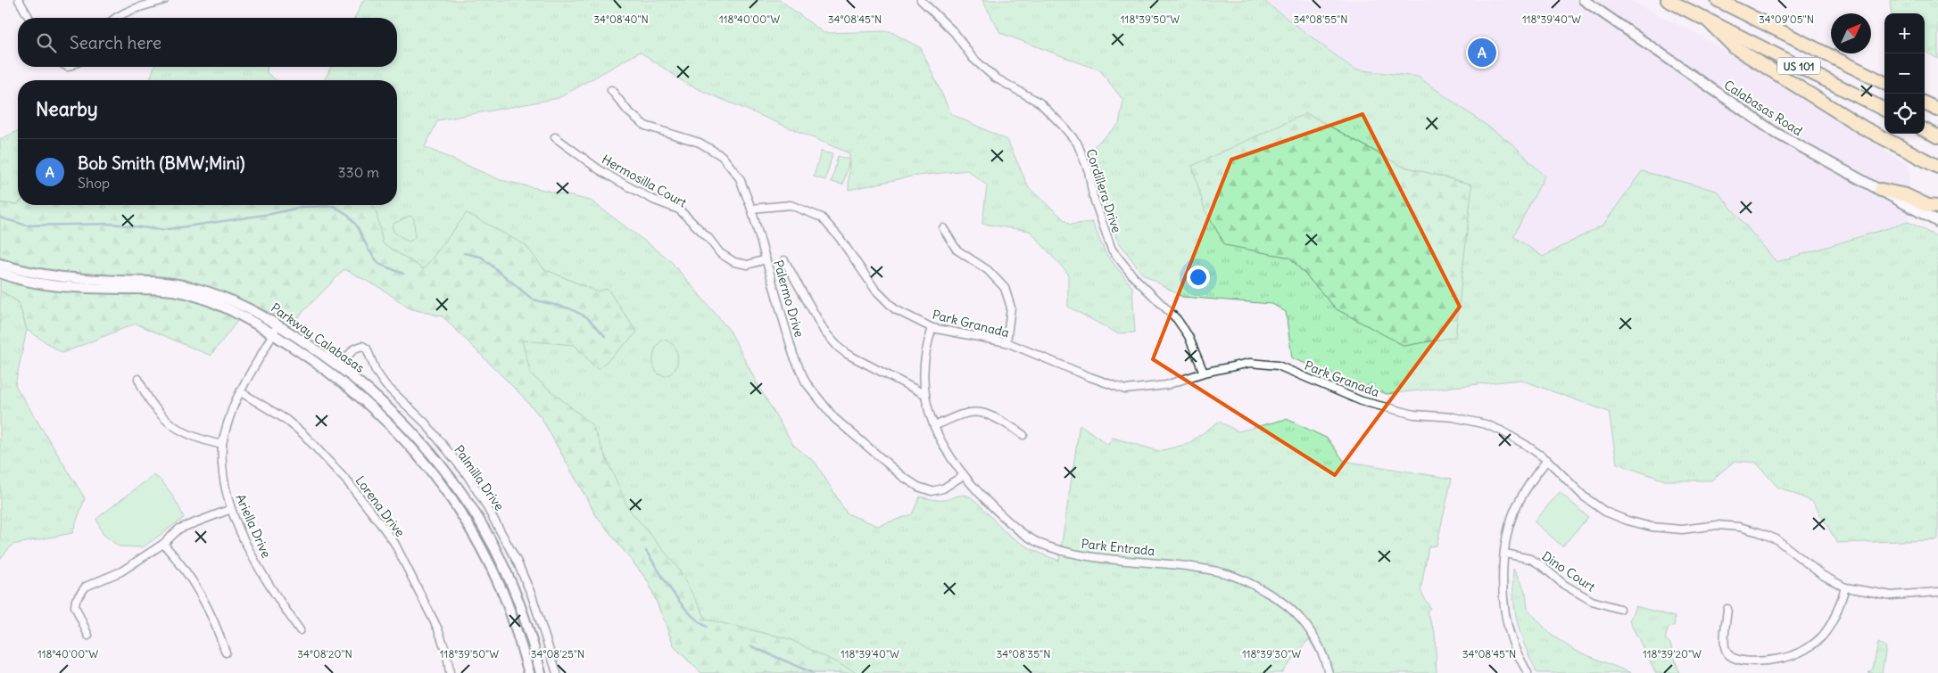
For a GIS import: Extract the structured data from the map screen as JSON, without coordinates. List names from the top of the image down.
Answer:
{
  "streets": {
    "highway": ["US 101"],
    "street": [
      "Calabasas Road",
      "Hermosilla Court",
      "Cordillera Drive",
      "Palermo Drive",
      "Park Granada",
      "Parkway Calabasas",
      "Palmilla Drive",
      "Lorena Drive",
      "Ariella Drive",
      "Park Entrada",
      "Dino Court"
    ]
  },
  "crossings": [
    ["Hermosilla Court", "Palermo Drive"],
    ["Cordillera Drive", "Park Granada"],
    ["Palermo Drive", "Park Granada"],
    ["Palermo Drive", "Park Entrada"],
    ["Park Granada", "Park Entrada"],
    ["Parkway Calabasas", "Palmilla Drive"],
    ["Parkway Calabasas", "Ariella Drive"],
    ["Lorena Drive", "Ariella Drive"]
  ],
  "north": "top right",
  "page": {
    "map_buttons": ["+", "−"],
    "search": "Search here",
    "pins": "A",
    "heading": "Nearby",
    "list": [
      {
        "mark": "A",
        "name": "Bob Smith (BMW;Mini)",
        "note": "Shop",
        "value": "330 m"
      }
    ]
  },
  "coordinates": [
    "118°40'00\"W",
    "118°39'50\"W",
    "118°39'40\"W",
    "34°08'40\"N",
    "34°08'45\"N",
    "34°08'55\"N",
    "34°09'05\"N",
    "34°08'20\"N",
    "34°08'25\"N",
    "34°08'35\"N",
    "118°39'30\"W",
    "118°39'20\"W"
  ]
}
